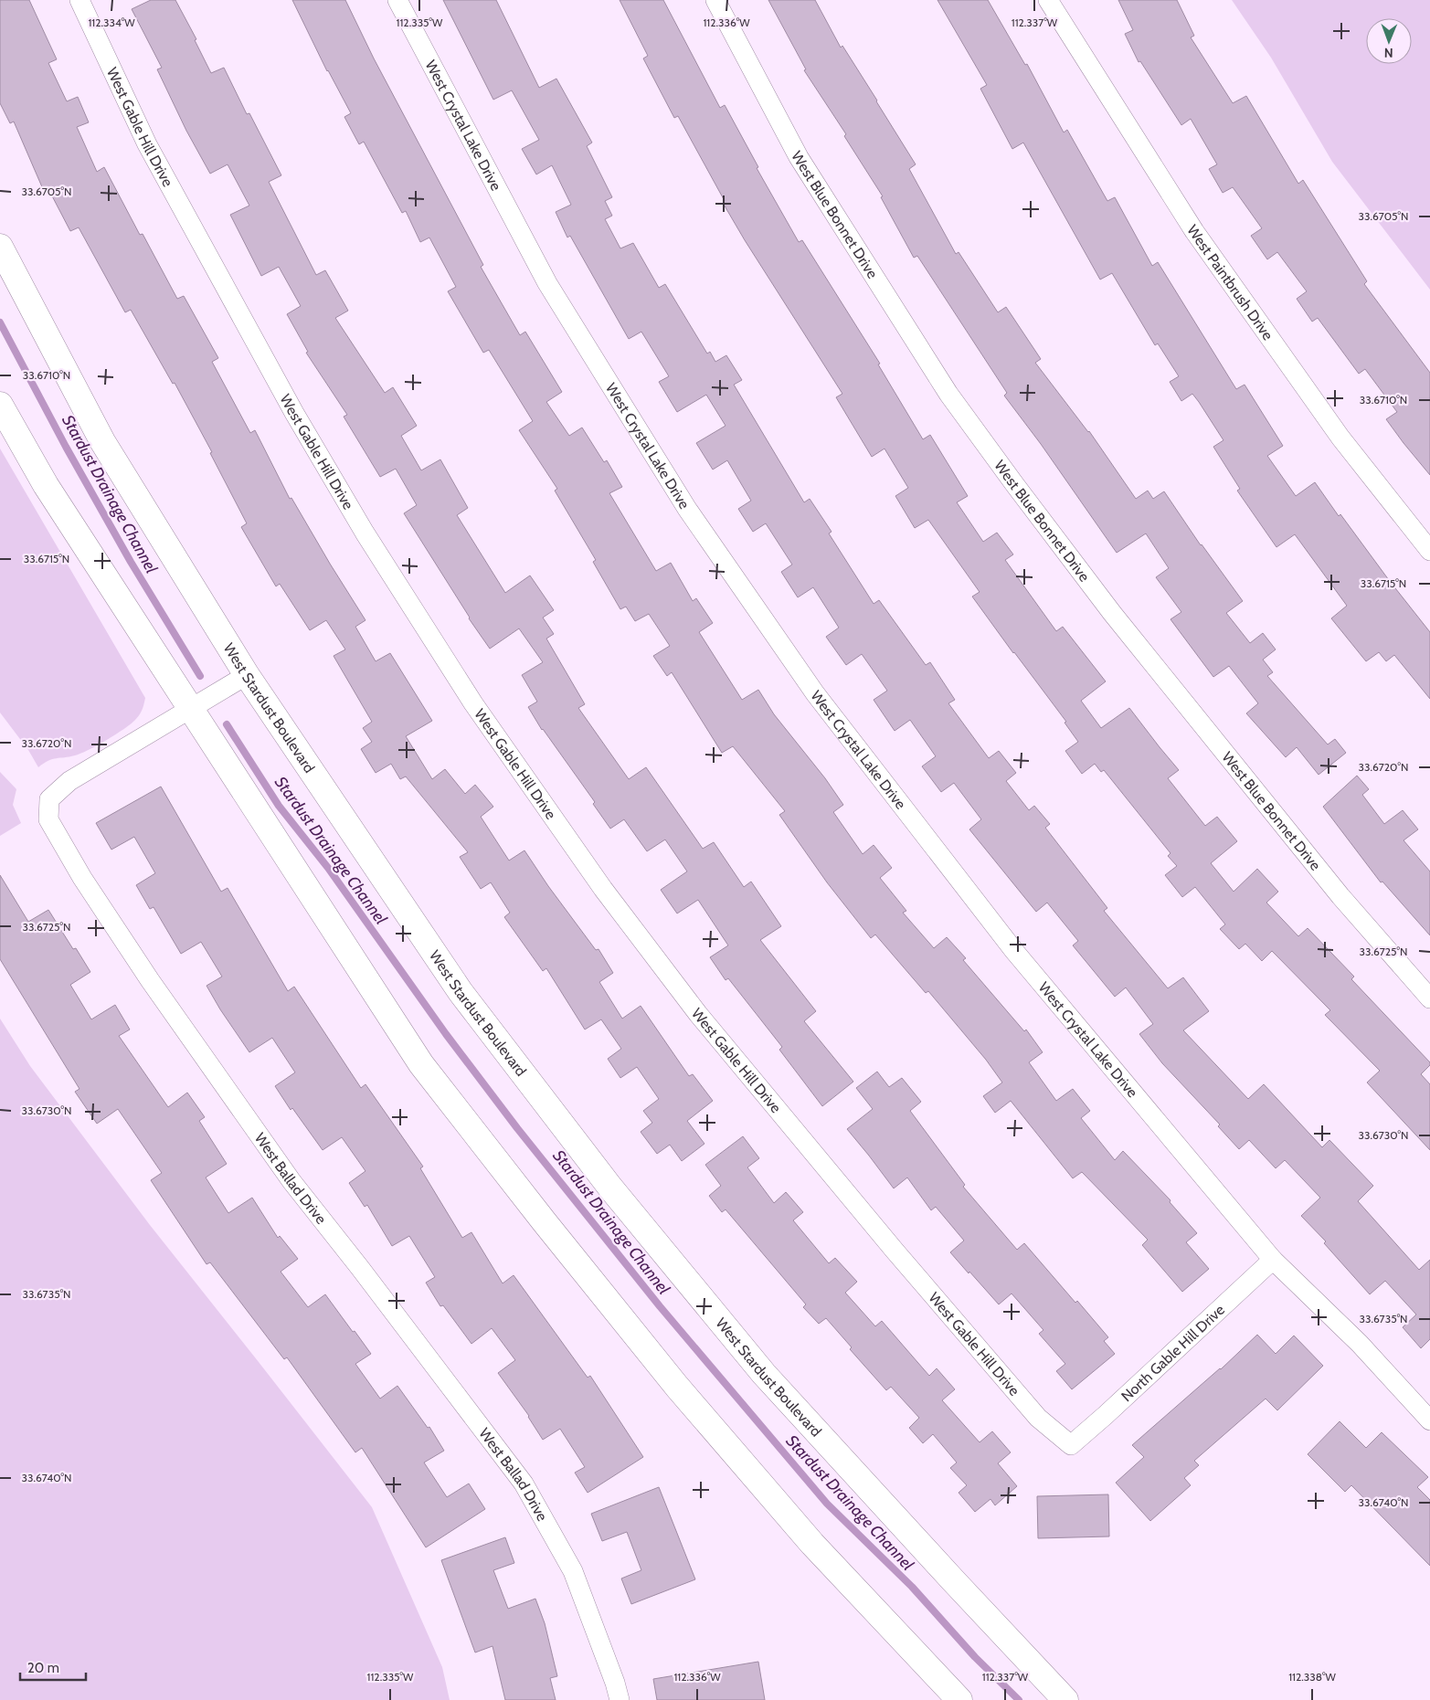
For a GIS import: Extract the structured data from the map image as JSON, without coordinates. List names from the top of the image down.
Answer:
{
  "streets": {
    "street": [
      "West Gable Hill Drive",
      "West Crystal Lake Drive",
      "West Blue Bonnet Drive",
      "West Paintbrush Drive",
      "West Stardust Boulevard",
      "West Ballad Drive",
      "North Gable Hill Drive"
    ]
  },
  "crossings": [
    ["West Gable Hill Drive", "North Gable Hill Drive"],
    ["West Crystal Lake Drive", "North Gable Hill Drive"],
    ["West Stardust Boulevard", "West Ballad Drive"]
  ],
  "water": ["Stardust Drainage Channel"],
  "scale_bar": "20 m",
  "north": "bottom",
  "coordinates": [
    "112.334°W",
    "112.335°W",
    "112.336°W",
    "112.337°W",
    "33.6705°N",
    "33.6710°N",
    "33.6715°N",
    "33.6720°N",
    "33.6725°N",
    "33.6730°N",
    "33.6735°N",
    "33.6740°N",
    "112.338°W"
  ]
}
